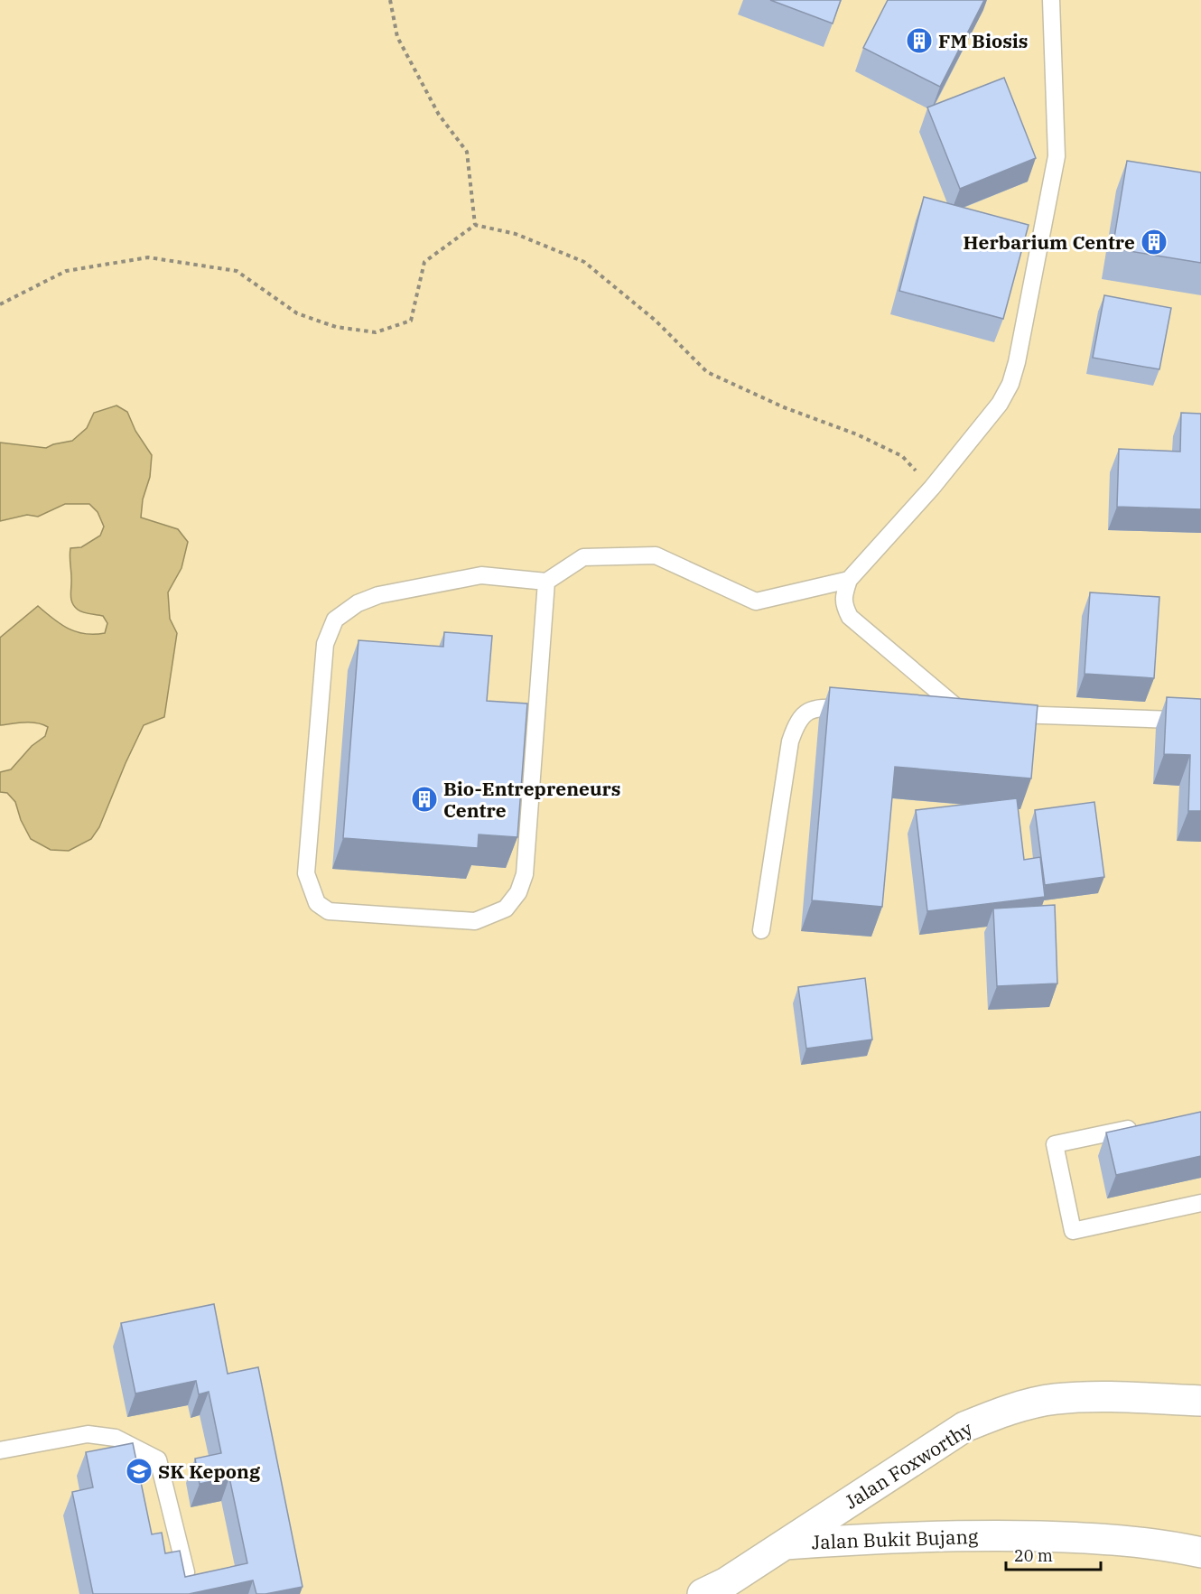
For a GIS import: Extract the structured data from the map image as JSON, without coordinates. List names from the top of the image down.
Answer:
{
  "streets": {
    "street": ["Jalan Foxworthy", "Jalan Bukit Bujang"]
  },
  "crossings": [
    ["Jalan Foxworthy", "Jalan Bukit Bujang"]
  ],
  "places": {
    "building": ["FM Biosis", "Herbarium Centre", "Bio-Entrepreneurs Centre"],
    "school or university": ["SK Kepong"]
  },
  "scale_bar": "20 m"
}
